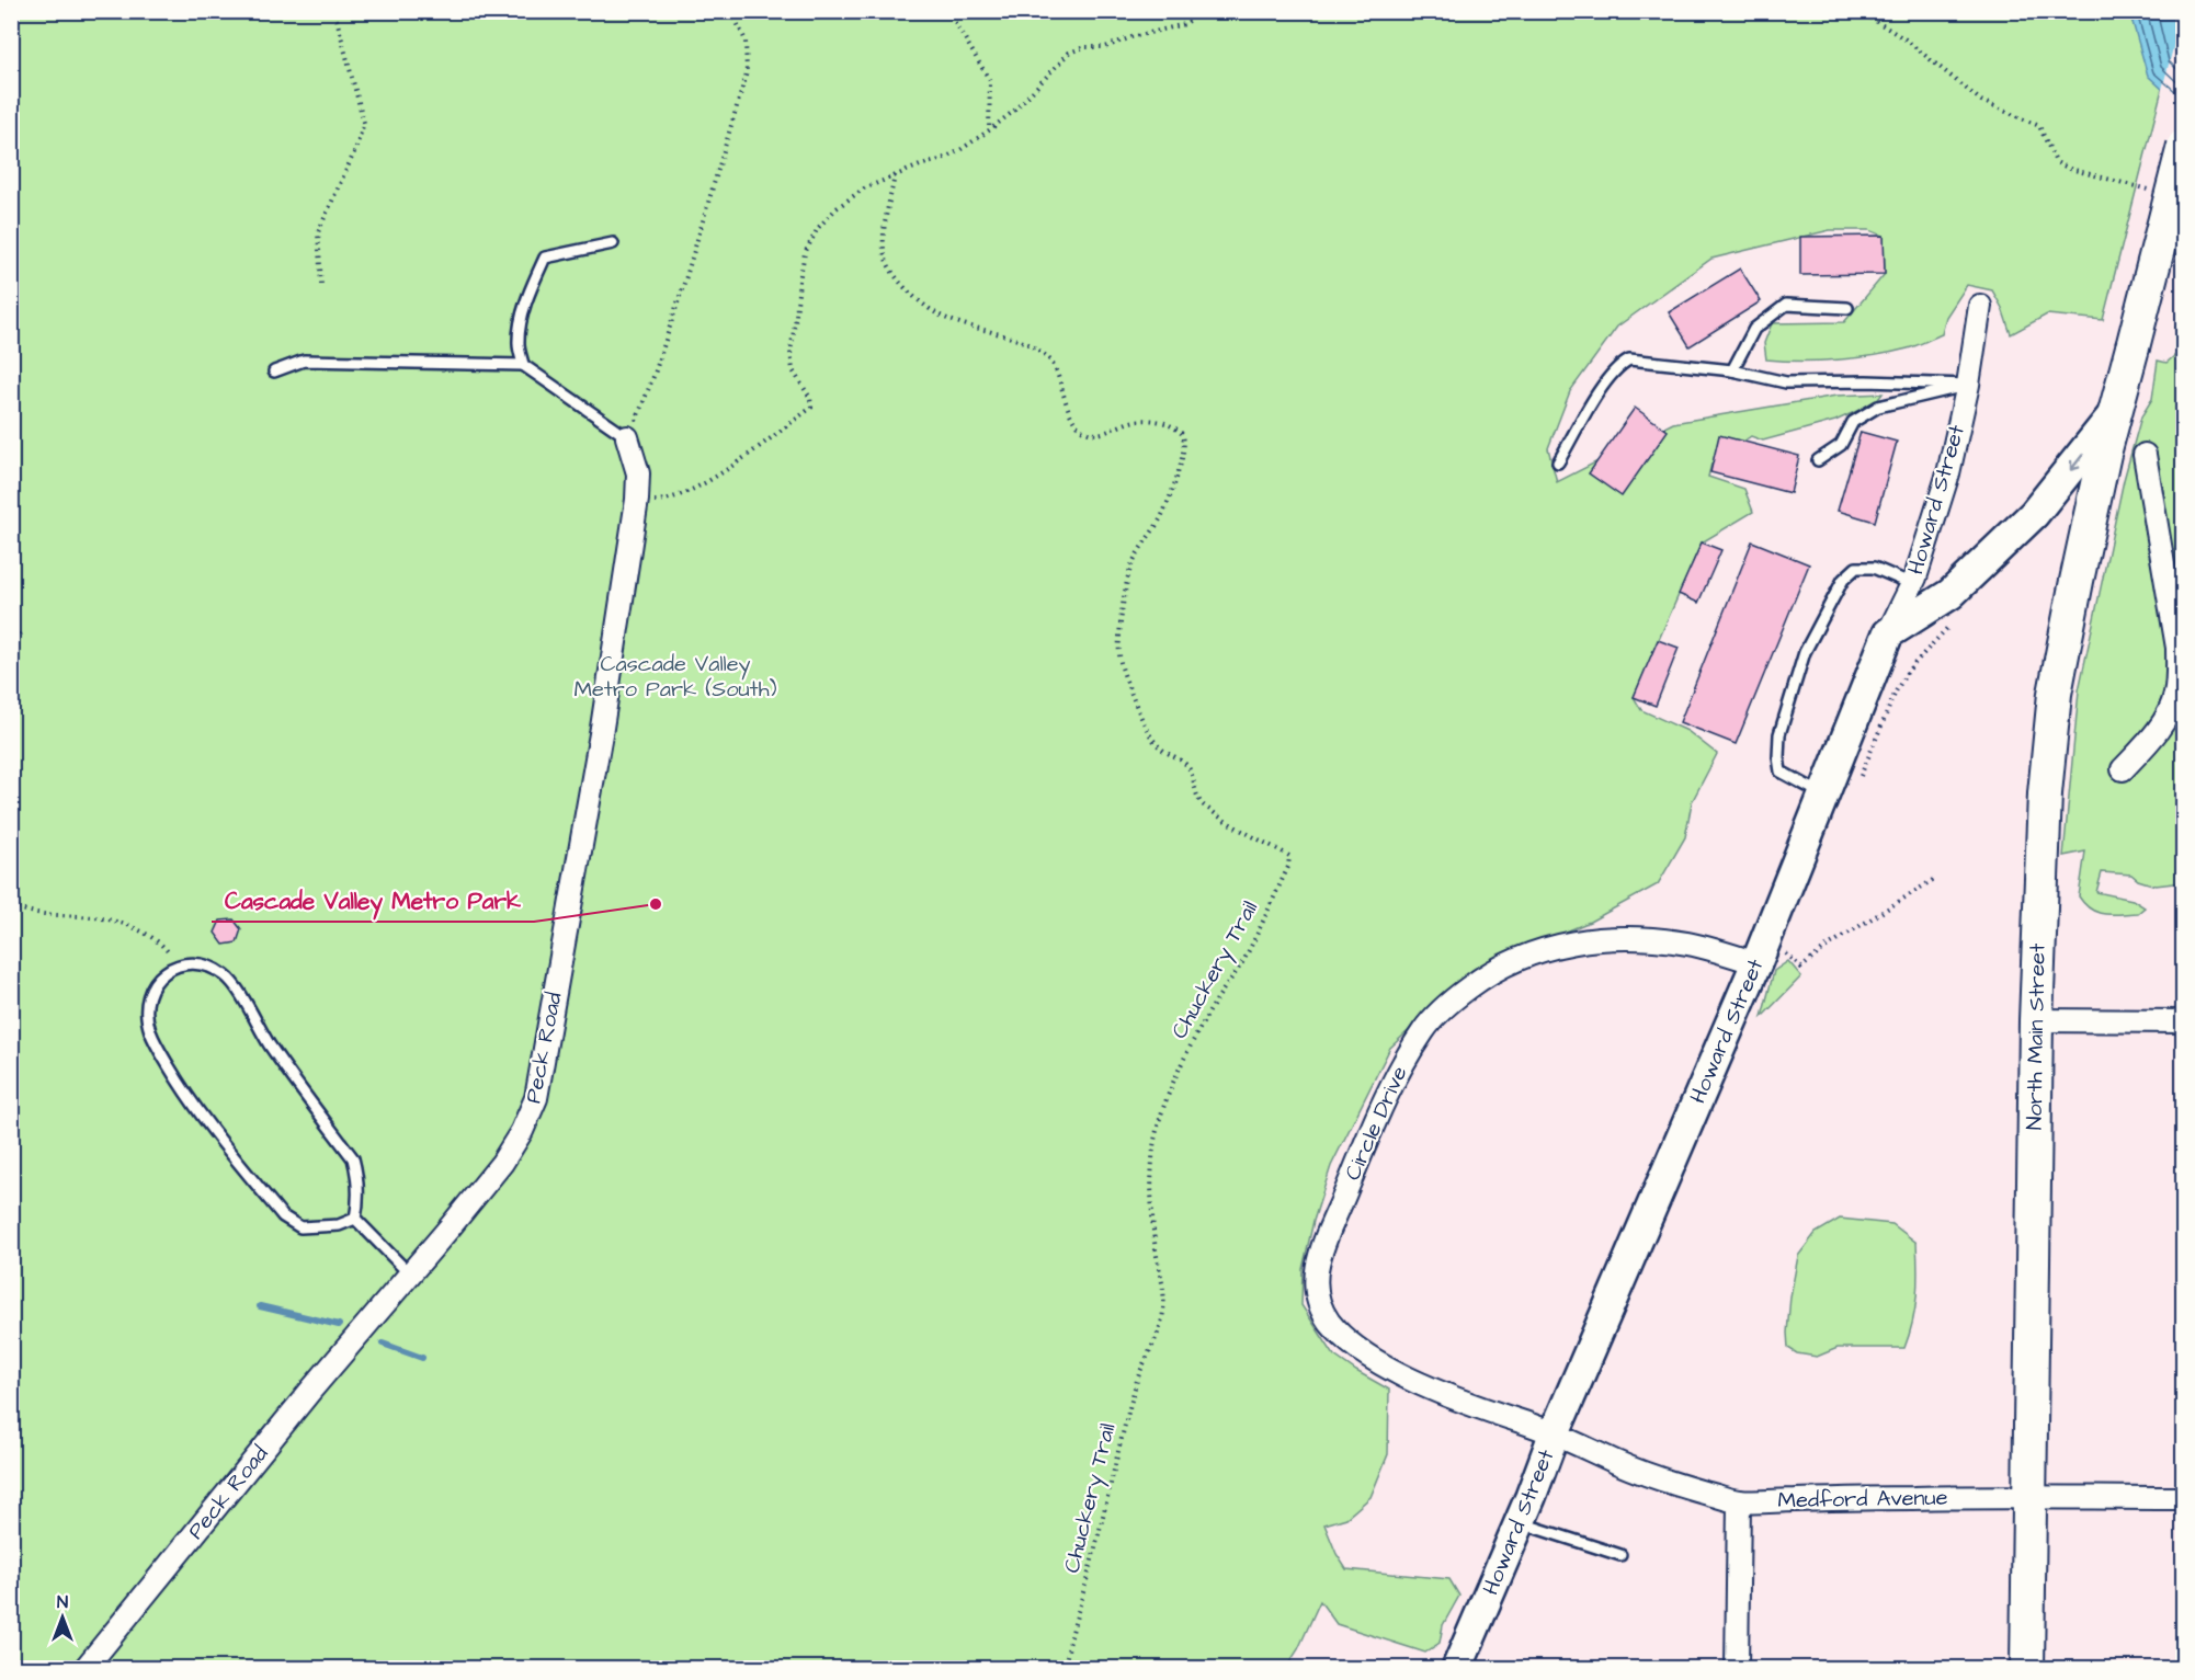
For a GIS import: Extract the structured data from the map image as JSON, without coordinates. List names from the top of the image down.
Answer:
{
  "streets": {
    "main road": ["Howard Street", "North Main Street"],
    "street": ["Peck Road", "Circle Drive", "Medford Avenue"],
    "path": ["Chuckery Trail"]
  },
  "crossings": [
    ["Howard Street", "Circle Drive"],
    ["Howard Street", "Medford Avenue"],
    ["North Main Street", "Medford Avenue"],
    ["Circle Drive", "Medford Avenue"]
  ],
  "parks": ["Cascade Valley Metro Park (South)"],
  "places": ["Cascade Valley Metro Park"],
  "north": "top"
}
